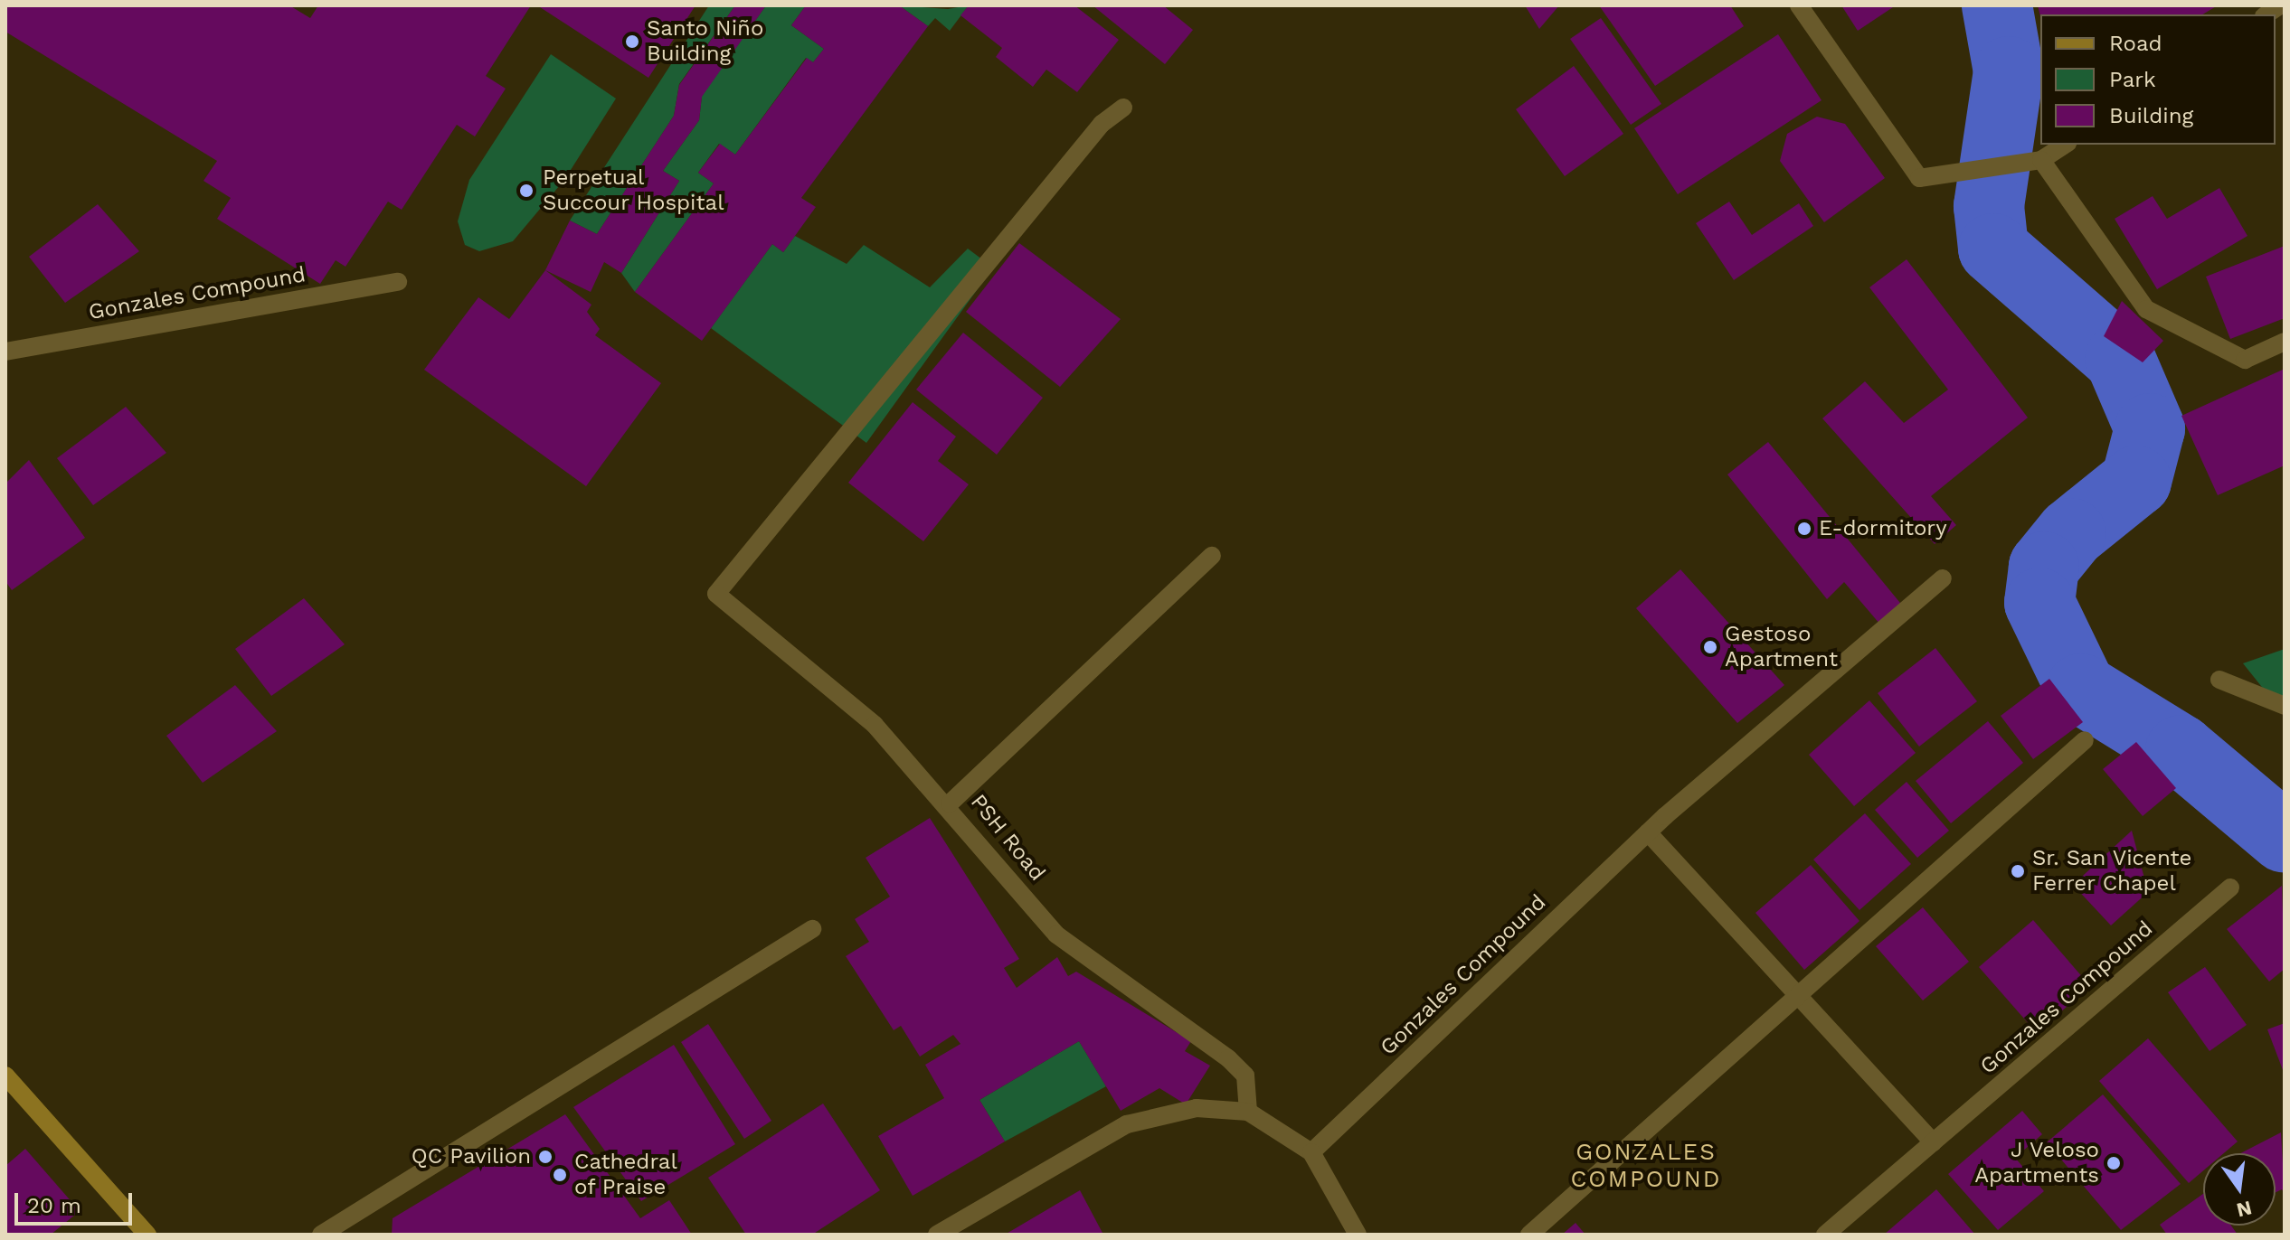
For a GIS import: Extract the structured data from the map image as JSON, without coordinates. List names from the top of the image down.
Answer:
{
  "streets": {
    "street": ["Gonzales Compound", "PSH Road"]
  },
  "districts": ["GONZALES COMPOUND"],
  "places": [
    "Santo Niño Building",
    "Perpetual Succour Hospital",
    "E-dormitory",
    "Gestoso Apartment",
    "Sr. San Vicente Ferrer Chapel",
    "QC Pavilion",
    "J Veloso Apartments",
    "Cathedral of Praise"
  ],
  "legend": ["Road", "Park", "Building"],
  "scale_bar": "20 m",
  "north": "bottom"
}
